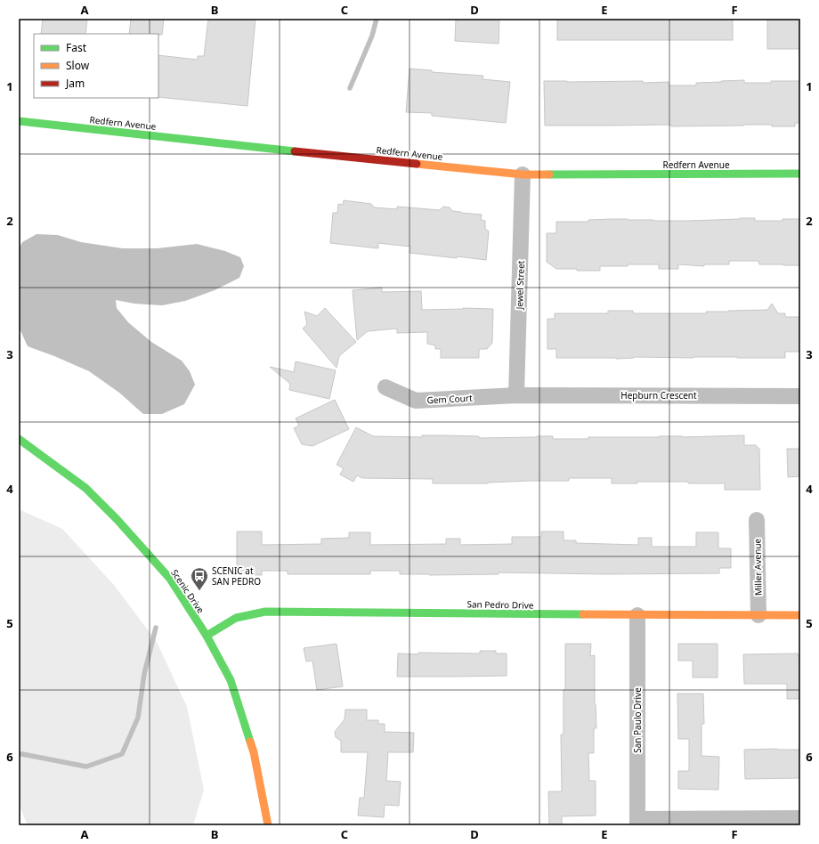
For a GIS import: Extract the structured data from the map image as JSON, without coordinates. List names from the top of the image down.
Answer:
{
  "streets": {
    "street": [
      "Redfern Avenue",
      "Jewel Street",
      "Hepburn Crescent",
      "Gem Court",
      "Miller Avenue",
      "Scenic Drive",
      "San Pedro Drive",
      "San Paulo Drive"
    ]
  },
  "crossings": [
    ["Redfern Avenue", "Jewel Street"],
    ["Jewel Street", "Hepburn Crescent"],
    ["Jewel Street", "Gem Court"],
    ["Hepburn Crescent", "Gem Court"],
    ["Miller Avenue", "San Pedro Drive"],
    ["Scenic Drive", "San Pedro Drive"],
    ["San Pedro Drive", "San Paulo Drive"]
  ],
  "places": {
    "bus stop": ["SCENIC at SAN PEDRO"]
  },
  "legend": ["Fast", "Slow", "Jam"],
  "grid": {
    "columns": [
      "A",
      "B",
      "C",
      "D",
      "E",
      "F"
    ],
    "rows": [
      "1",
      "2",
      "3",
      "4",
      "5",
      "6"
    ]
  }
}
